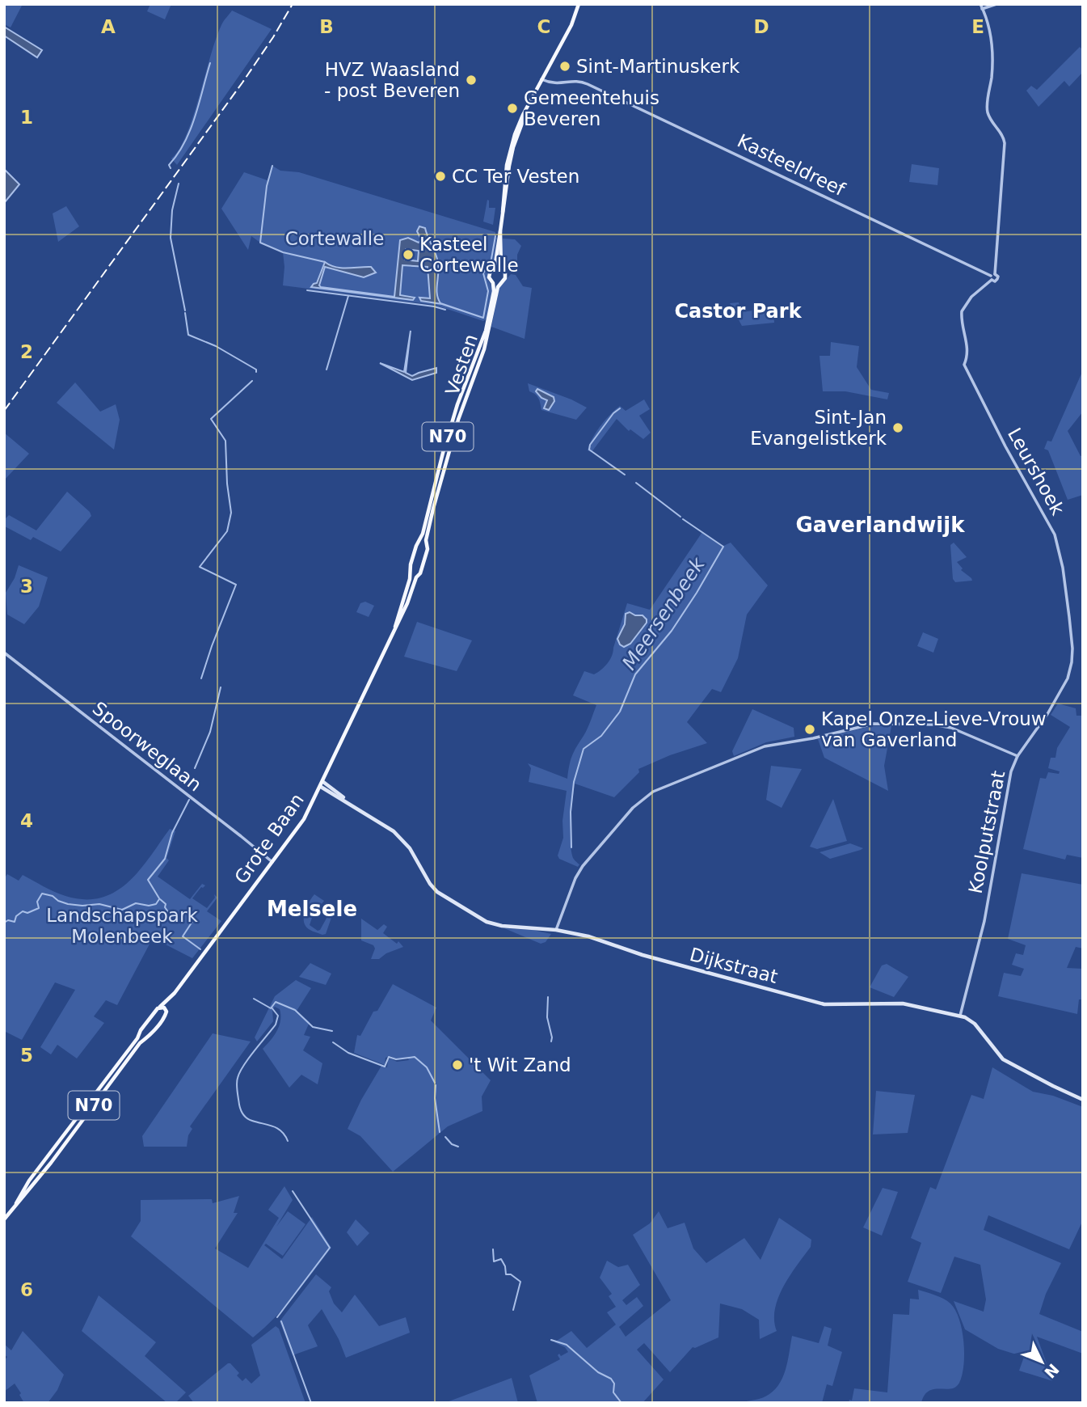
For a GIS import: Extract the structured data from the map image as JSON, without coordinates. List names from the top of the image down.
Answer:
{
  "streets": {
    "main road": [
      "Vesten",
      "N70",
      "Grote Baan",
      "Dijkstraat"
    ],
    "street": [
      "Kasteeldreef",
      "Leurshoek",
      "Spoorweglaan",
      "Koolputstraat"
    ]
  },
  "crossings": [
    ["Kasteeldreef", "N70"],
    ["Kasteeldreef", "Leurshoek"],
    ["Vesten", "N70"],
    ["Vesten", "Grote Baan"],
    ["Leurshoek", "Koolputstraat"],
    ["Spoorweglaan", "Grote Baan"],
    ["Koolputstraat", "Dijkstraat"],
    ["Grote Baan", "Dijkstraat"]
  ],
  "districts": ["Castor Park", "Gaverlandwijk", "Melsele"],
  "water": ["Meersenbeek"],
  "parks": ["Cortewalle", "Landschapspark Molenbeek"],
  "places": [
    "Sint-Martinuskerk",
    "HVZ Waasland - post Beveren",
    "Gemeentehuis Beveren",
    "CC Ter Vesten",
    "Kasteel Cortewalle",
    "Sint-Jan Evangelistkerk",
    "Kapel Onze-Lieve-Vrouw van Gaverland",
    "'t Wit Zand"
  ],
  "north": "bottom right",
  "grid": {
    "columns": [
      "A",
      "B",
      "C",
      "D",
      "E"
    ],
    "rows": [
      "1",
      "2",
      "3",
      "4",
      "5",
      "6"
    ]
  }
}
